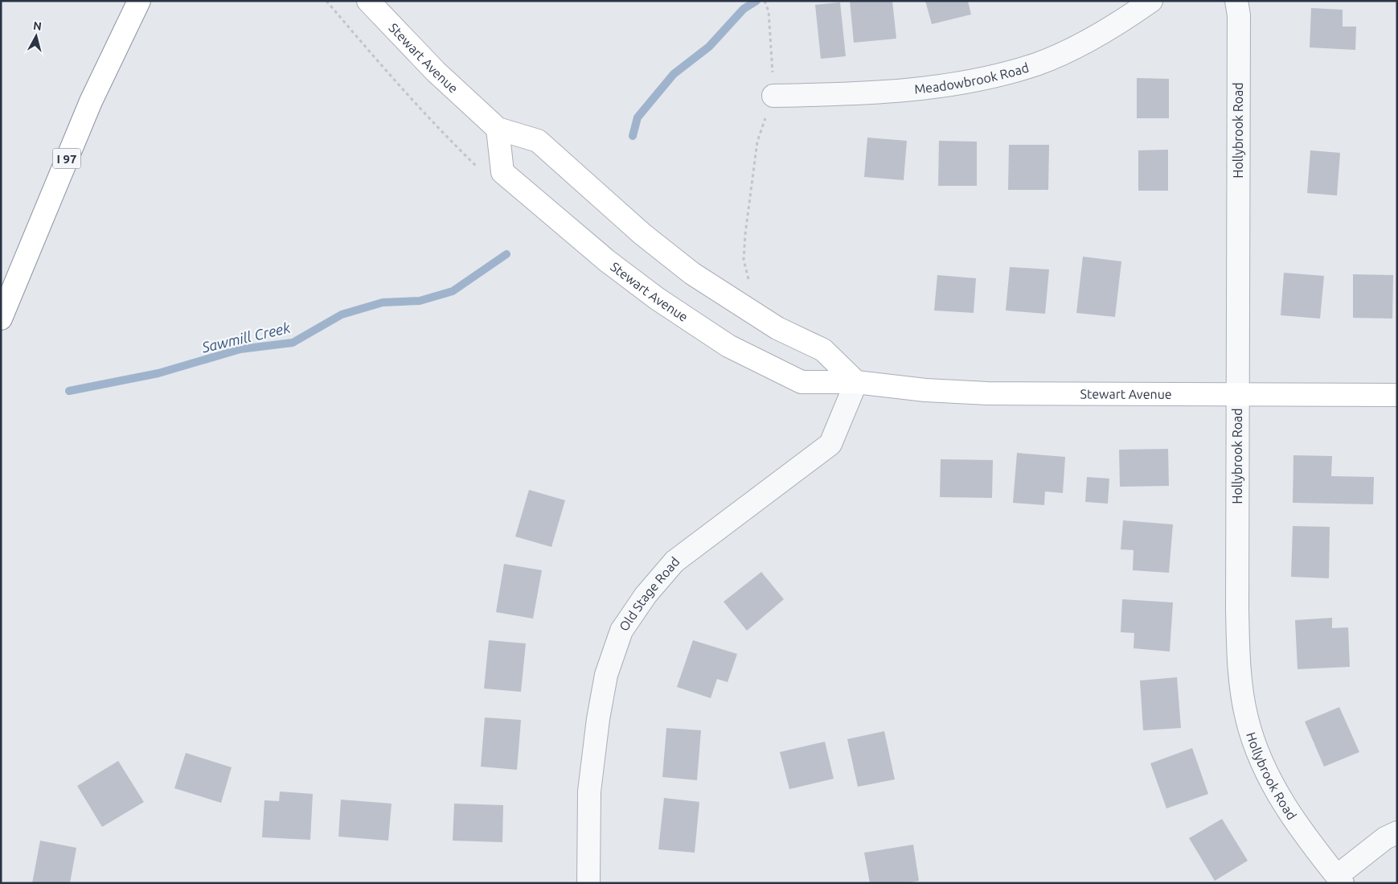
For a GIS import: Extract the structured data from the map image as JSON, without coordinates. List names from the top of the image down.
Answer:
{
  "streets": {
    "main road": ["Stewart Avenue", "I 97"],
    "street": ["Meadowbrook Road", "Hollybrook Road", "Old Stage Road"]
  },
  "crossings": [
    ["Stewart Avenue", "Hollybrook Road"],
    ["Stewart Avenue", "Old Stage Road"]
  ],
  "water": ["Sawmill Creek"],
  "north": "top"
}
